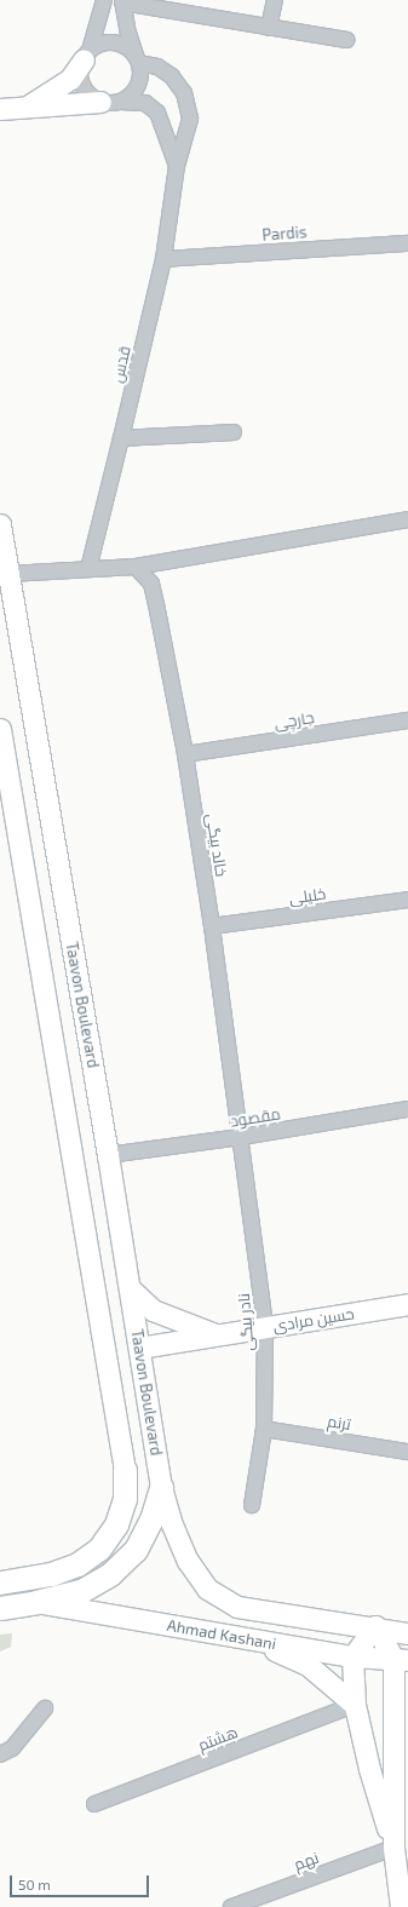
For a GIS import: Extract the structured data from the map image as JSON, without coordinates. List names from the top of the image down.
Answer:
{
  "streets": {
    "main road": ["Taavon Boulevard", "حسین مرادی", "Ahmad Kashani"],
    "street": [
      "Pardis",
      "قدس",
      "جارچی",
      "خالد بیگی",
      "خلیلی",
      "مقصود",
      "نادر بیگی",
      "ترنم",
      "هشتم",
      "نهم"
    ]
  },
  "crossings": [
    ["Pardis", "قدس"],
    ["جارچی", "خالد بیگی"],
    ["خالد بیگی", "خلیلی"],
    ["خالد بیگی", "مقصود"],
    ["خالد بیگی", "نادر بیگی"],
    ["Taavon Boulevard", "مقصود"],
    ["Taavon Boulevard", "حسین مرادی"],
    ["Taavon Boulevard", "Ahmad Kashani"],
    ["مقصود", "نادر بیگی"],
    ["حسین مرادی", "نادر بیگی"],
    ["نادر بیگی", "ترنم"]
  ],
  "scale_bar": "50 m"
}
